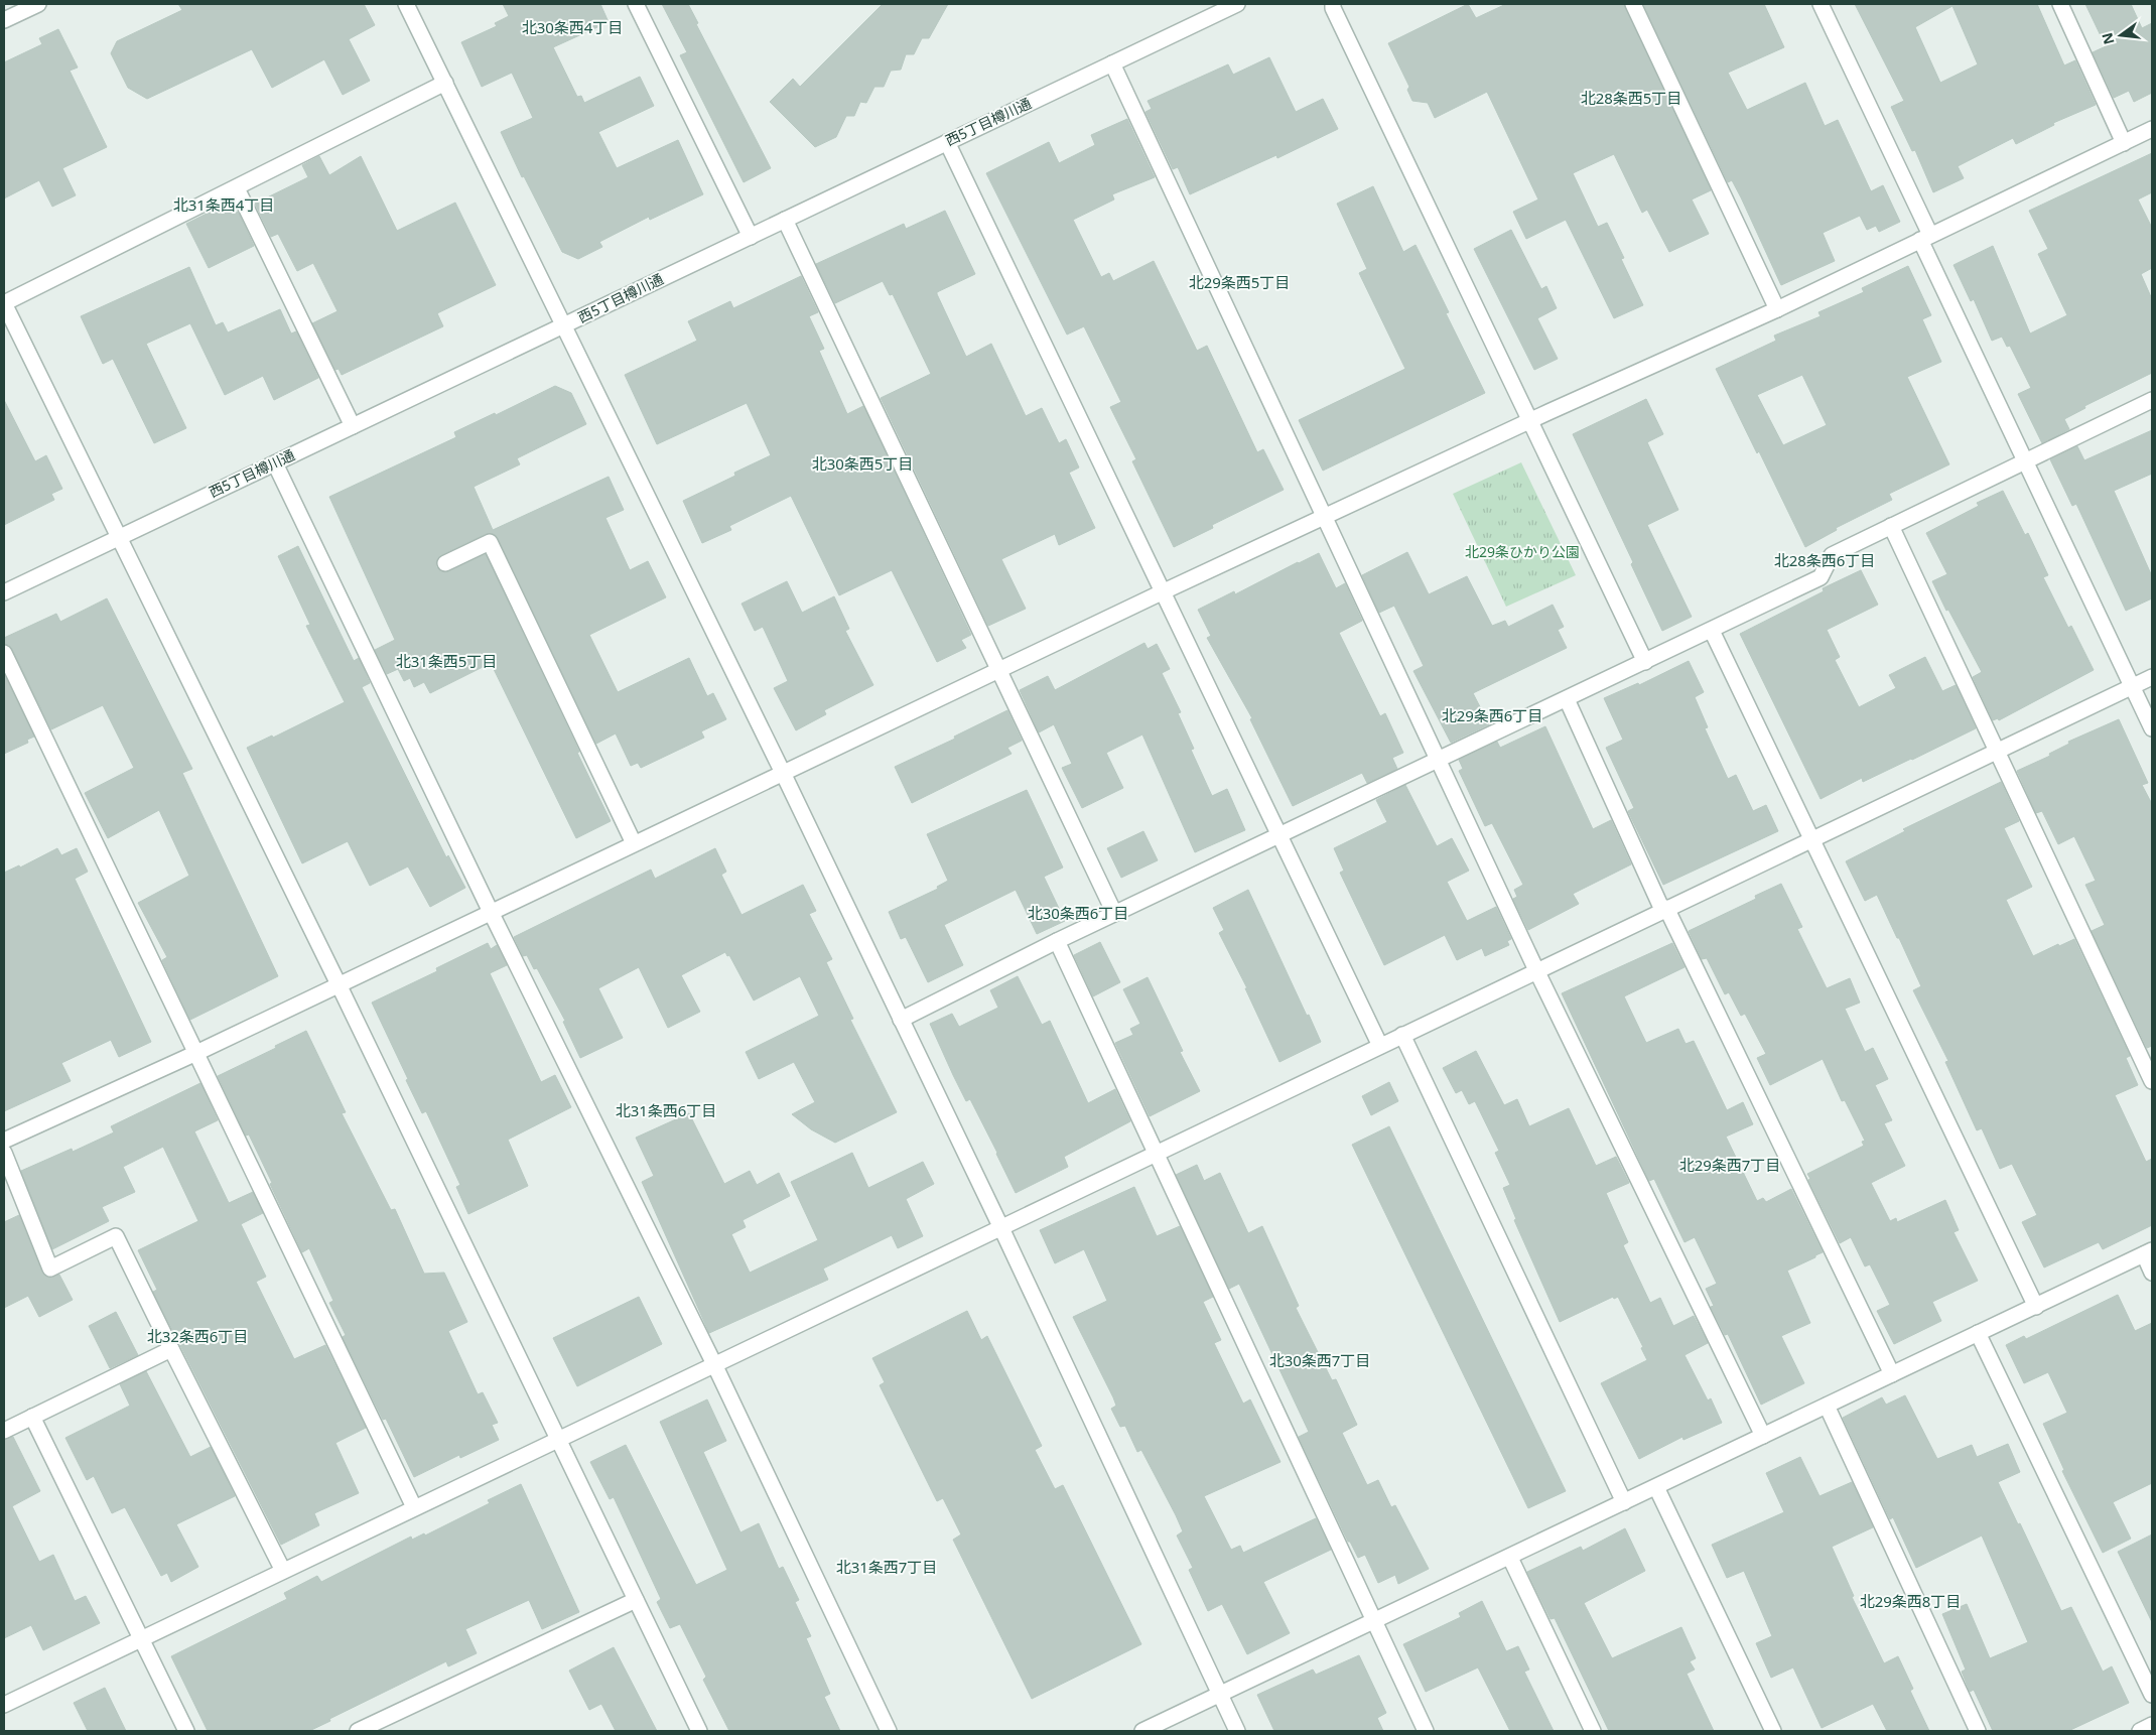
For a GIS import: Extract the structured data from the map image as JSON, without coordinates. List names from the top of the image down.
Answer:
{
  "streets": {
    "street": ["西5丁目樽川通"]
  },
  "districts": [
    "北30条西4丁目",
    "北28条西5丁目",
    "北31条西4丁目",
    "北29条西5丁目",
    "北30条西5丁目",
    "北28条西6丁目",
    "北31条西5丁目",
    "北29条西6丁目",
    "北30条西6丁目",
    "北31条西6丁目",
    "北29条西7丁目",
    "北32条西6丁目",
    "北30条西7丁目",
    "北31条西7丁目",
    "北29条西8丁目"
  ],
  "parks": ["北29条ひかり公園"],
  "north": "left"
}
